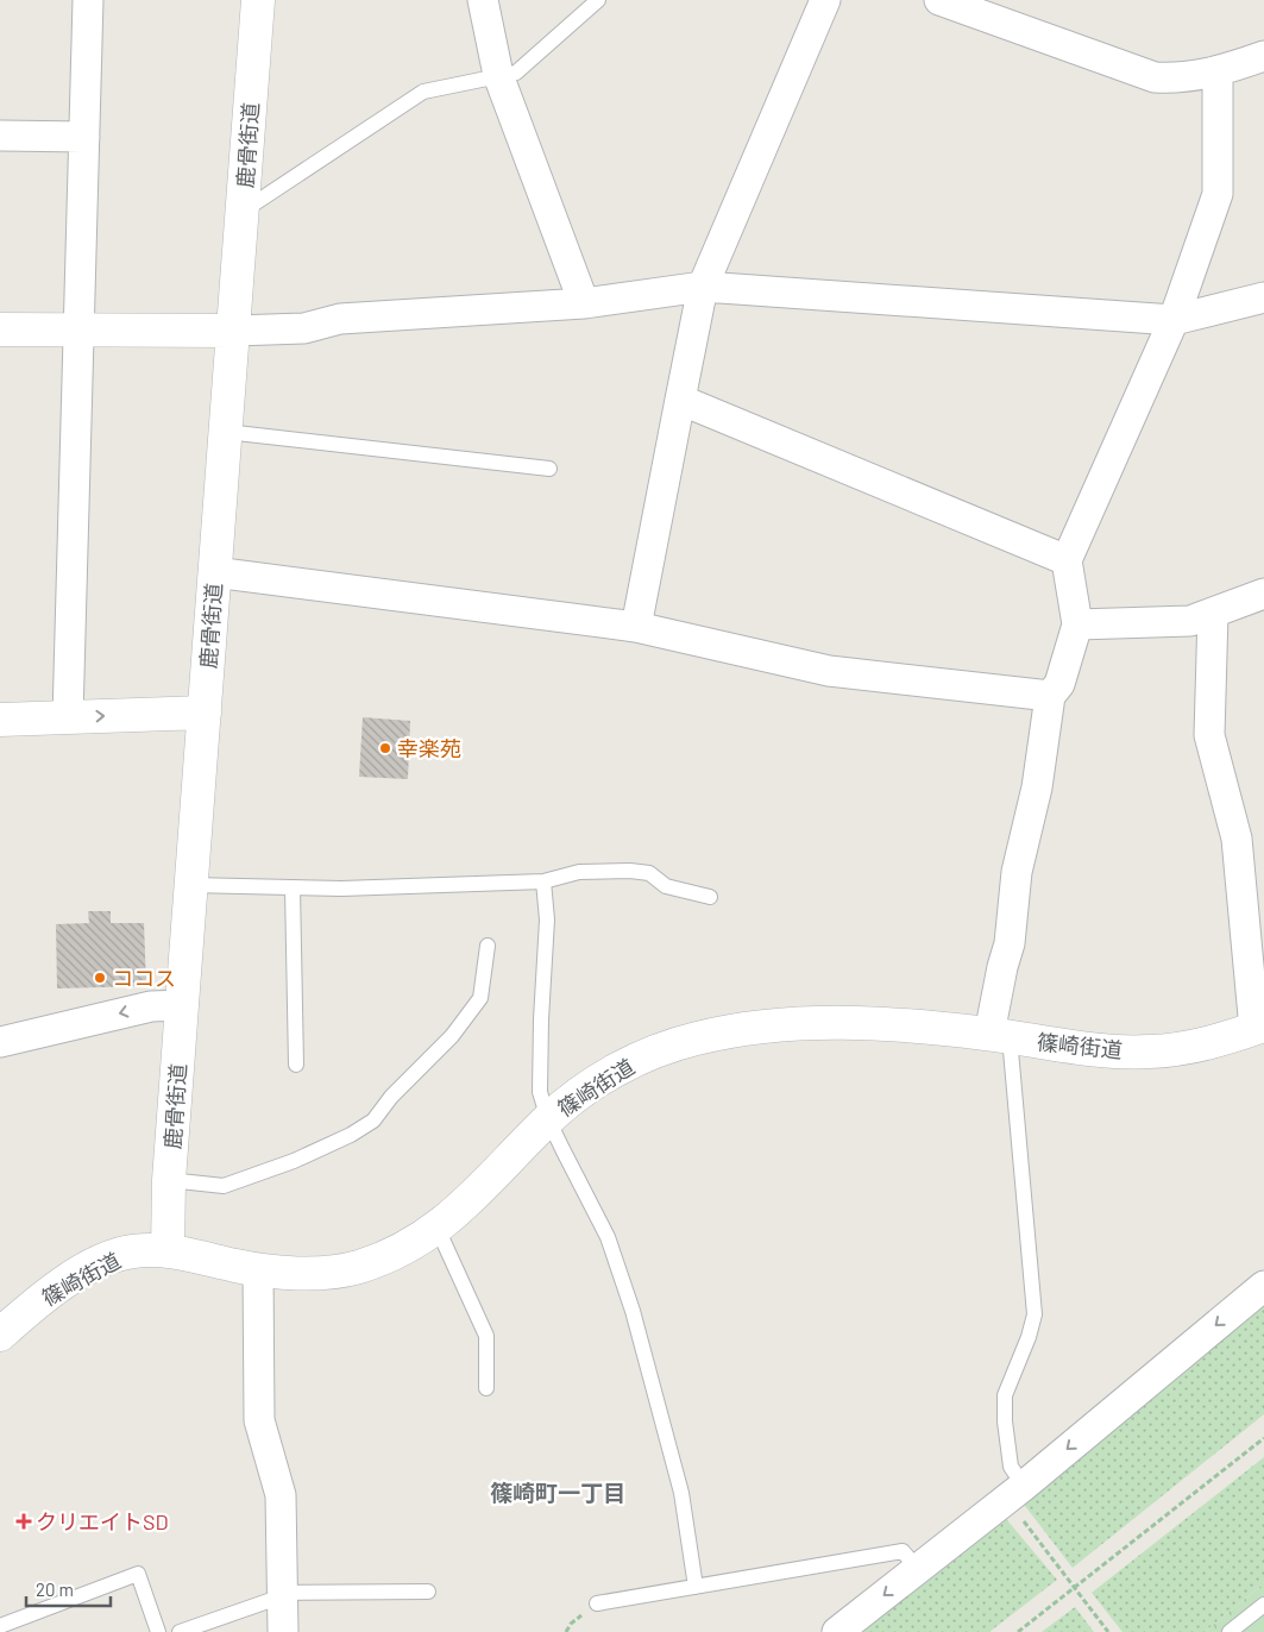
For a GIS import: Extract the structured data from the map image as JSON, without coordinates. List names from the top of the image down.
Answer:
{
  "streets": {
    "street": ["鹿骨街道", "篠崎街道"]
  },
  "crossings": [
    ["鹿骨街道", "篠崎街道"]
  ],
  "districts": ["篠崎町一丁目"],
  "places": {
    "other": ["幸楽苑", "ココス"],
    "health": ["クリエイトSD"]
  },
  "scale_bar": "20 m"
}
